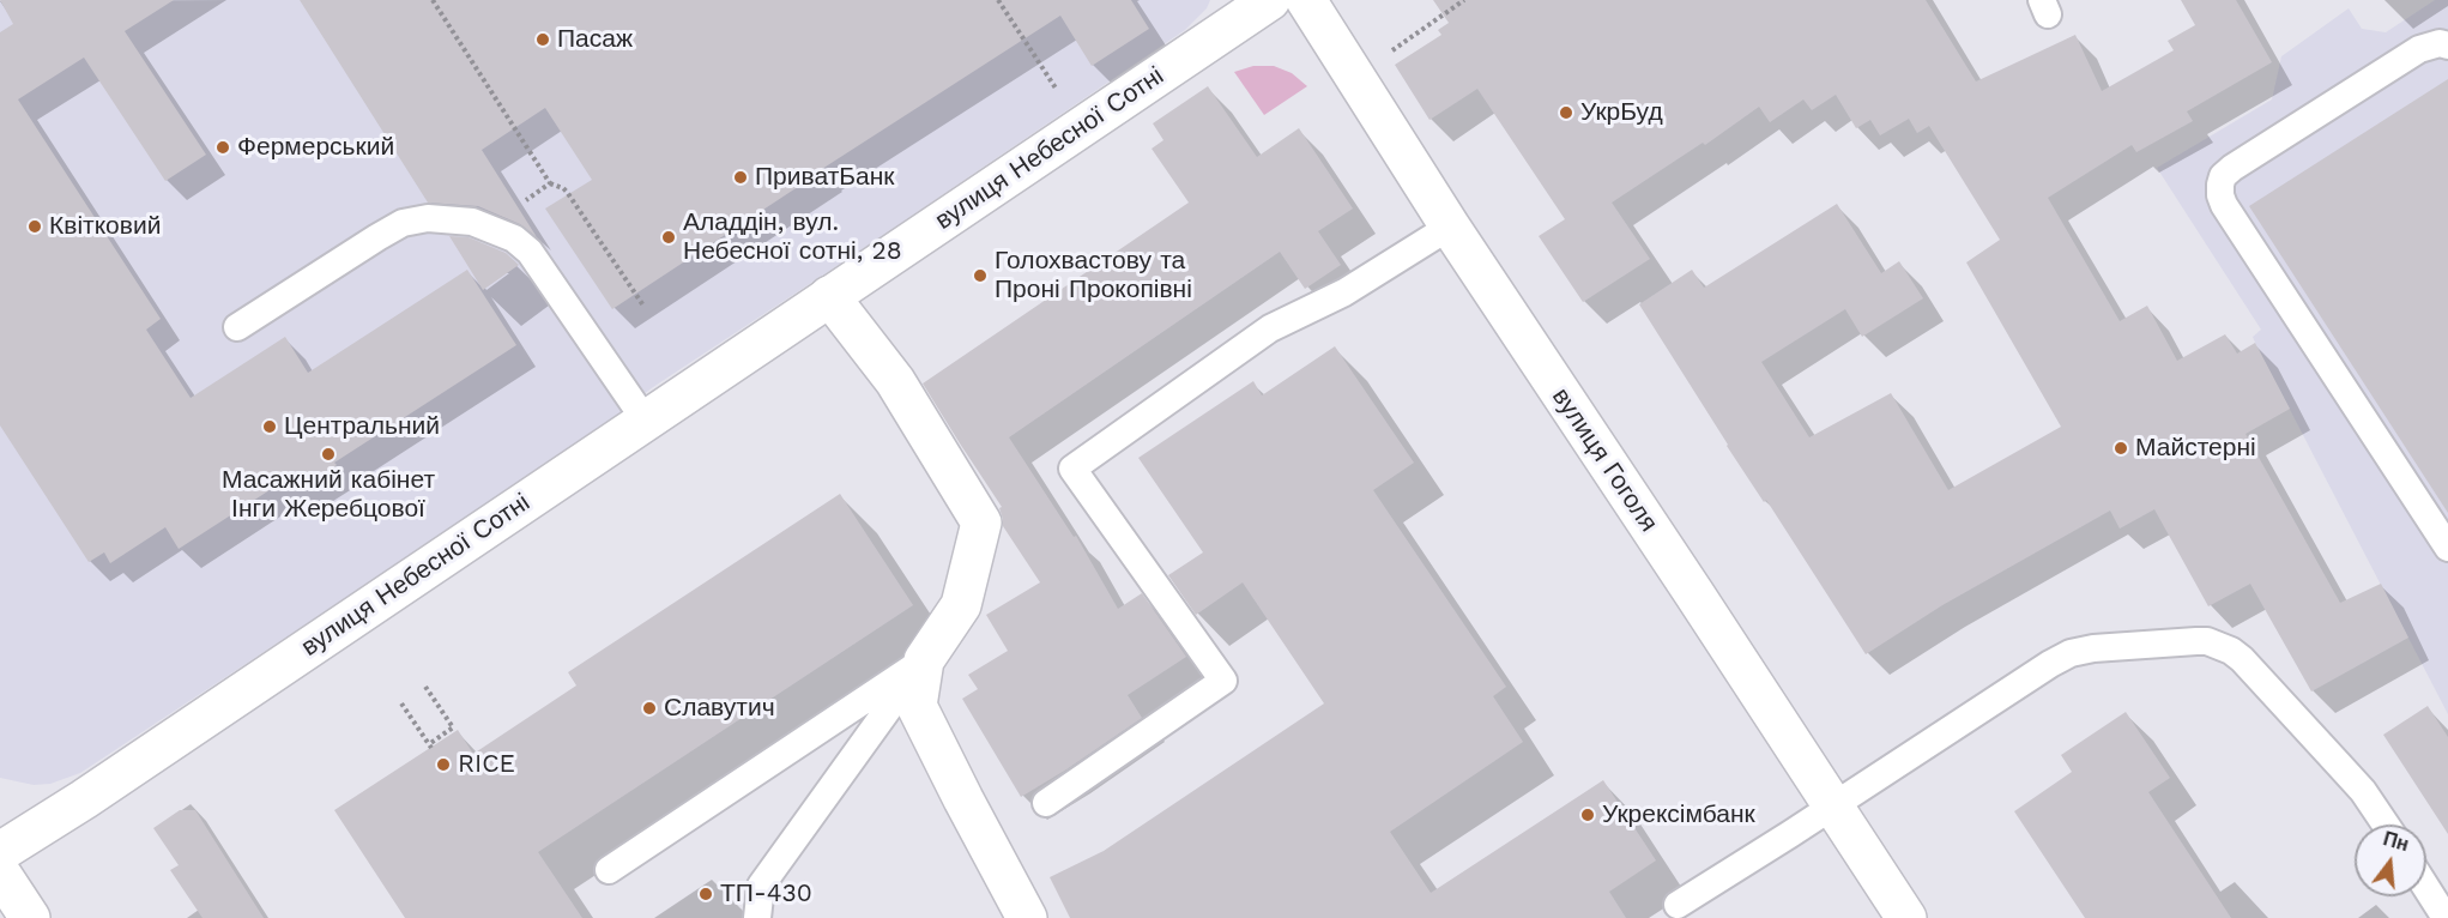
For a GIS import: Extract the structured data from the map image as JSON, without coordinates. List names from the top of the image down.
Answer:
{
  "streets": {
    "street": ["вулиця Небесної Сотні", "вулиця Гоголя"]
  },
  "places": [
    "Пасаж",
    "УкрБуд",
    "Фермерський",
    "ПриватБанк",
    "Квітковий",
    "Аладдін, вул. Небесної сотні, 28",
    "Голохвастову та Проні Прокопівні",
    "Центральний",
    "Майстерні",
    "Масажний кабінет Інги Жеребцової",
    "Славутич",
    "RICE",
    "Укрексімбанк",
    "ТП-430"
  ],
  "north": "top"
}
